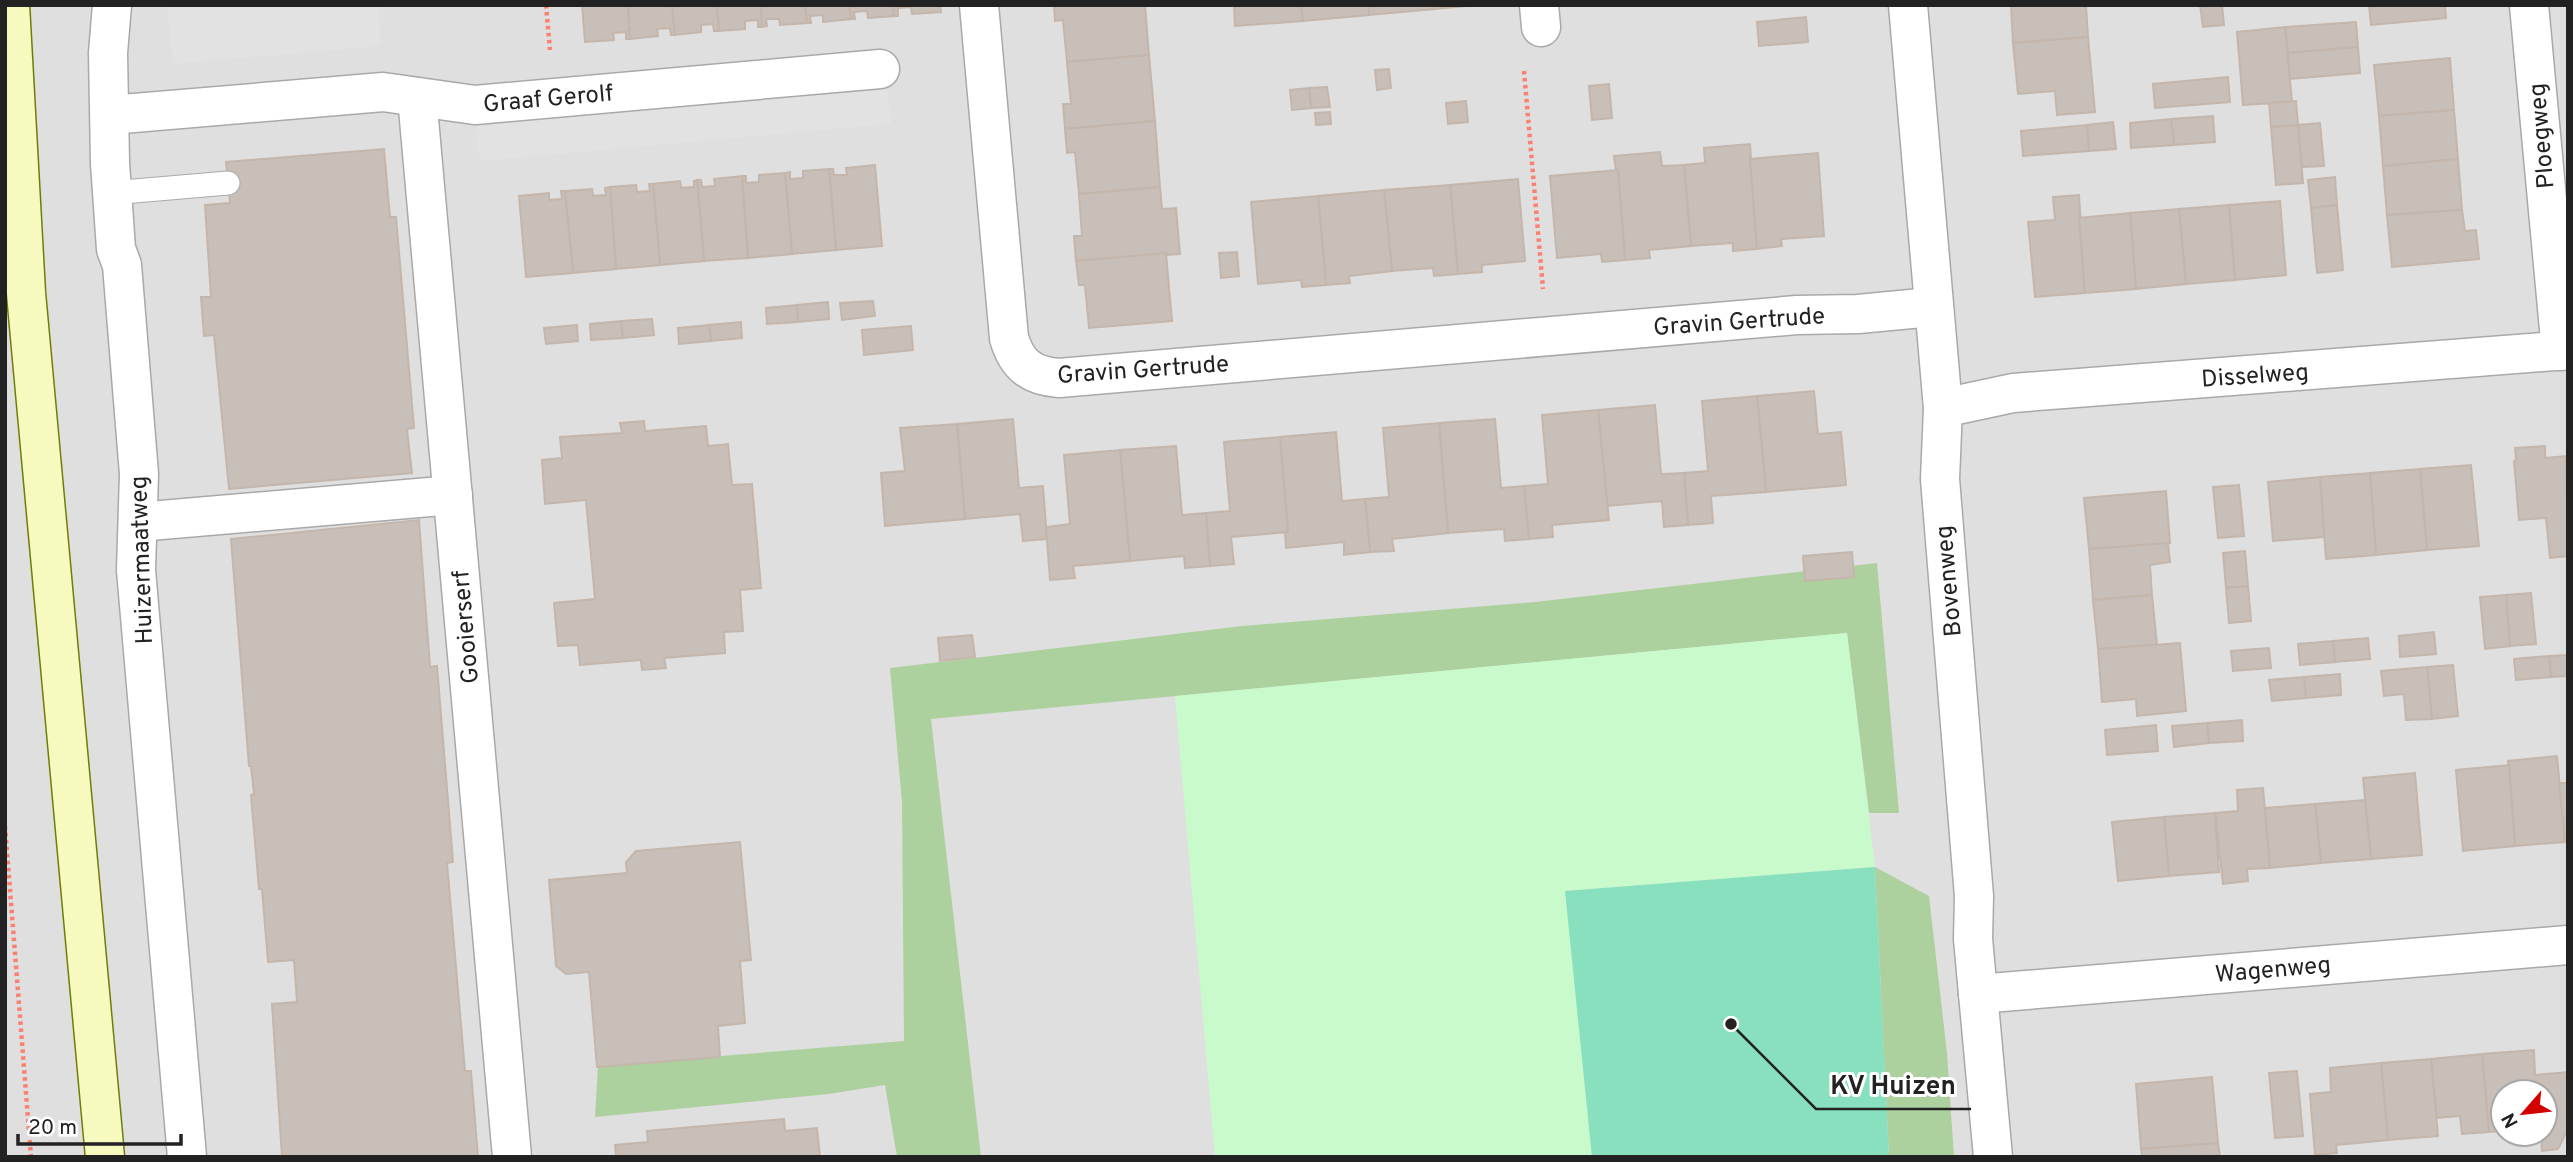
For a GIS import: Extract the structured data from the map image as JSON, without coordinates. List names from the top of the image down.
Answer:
{
  "streets": {
    "street": [
      "Graaf Gerolf",
      "Ploegweg",
      "Gravin Gertrude",
      "Disselweg",
      "Huizermaatweg",
      "Bovenweg",
      "Gooierserf",
      "Wagenweg"
    ]
  },
  "crossings": [
    ["Graaf Gerolf", "Huizermaatweg"],
    ["Graaf Gerolf", "Gooierserf"],
    ["Ploegweg", "Disselweg"],
    ["Gravin Gertrude", "Bovenweg"],
    ["Disselweg", "Bovenweg"],
    ["Bovenweg", "Wagenweg"]
  ],
  "places": ["KV Huizen"],
  "scale_bar": "20 m",
  "north": "bottom left"
}
